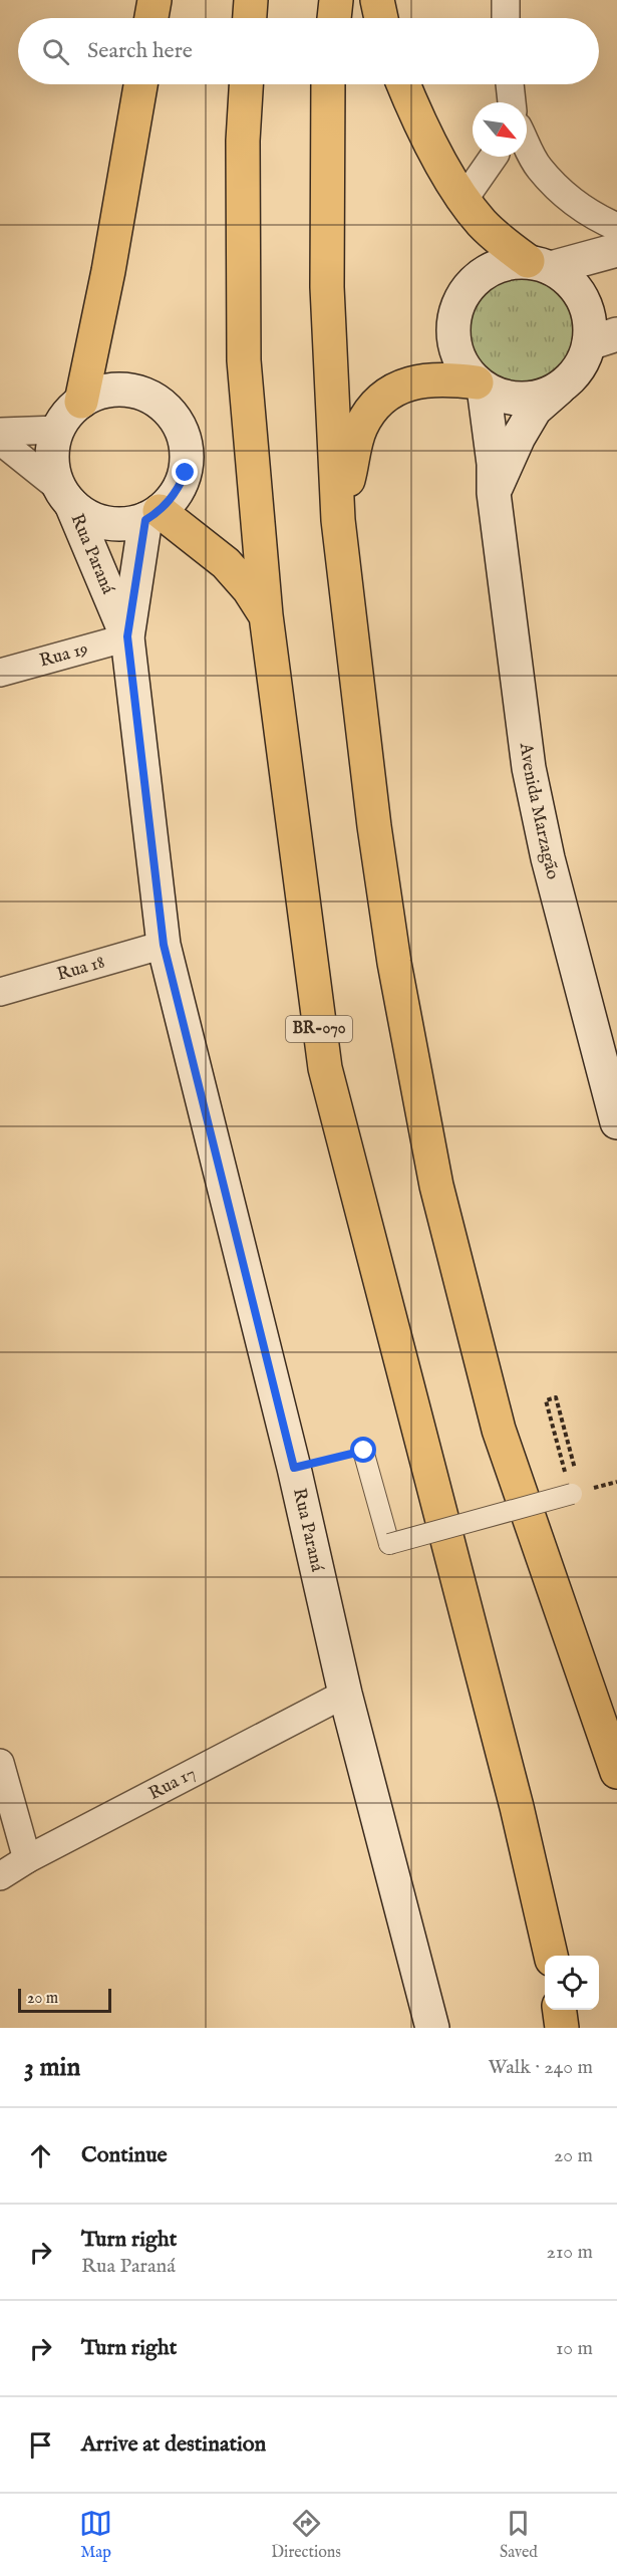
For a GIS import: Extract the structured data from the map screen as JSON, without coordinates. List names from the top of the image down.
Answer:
{
  "streets": {
    "highway": ["BR-070"],
    "main road": ["Rua Paraná", "Avenida Marzagão"],
    "street": ["Rua 19", "Rua 18", "Rua 17"]
  },
  "crossings": [
    ["Rua Paraná", "Rua 19"],
    ["Rua Paraná", "Rua 18"],
    ["Rua Paraná", "Rua 17"]
  ],
  "scale_bar": "20 m",
  "north": "bottom right",
  "page": {
    "search": "Search here",
    "scale": "20 m",
    "heading": ["3 min", "Walk · 240 m"],
    "list": [
      ["Continue", "20 m"],
      ["Turn right", "Rua Paraná", "210 m"],
      ["Turn right", "10 m"],
      "Arrive at destination"
    ],
    "nav": ["Map", "Directions", "Saved"]
  }
}
